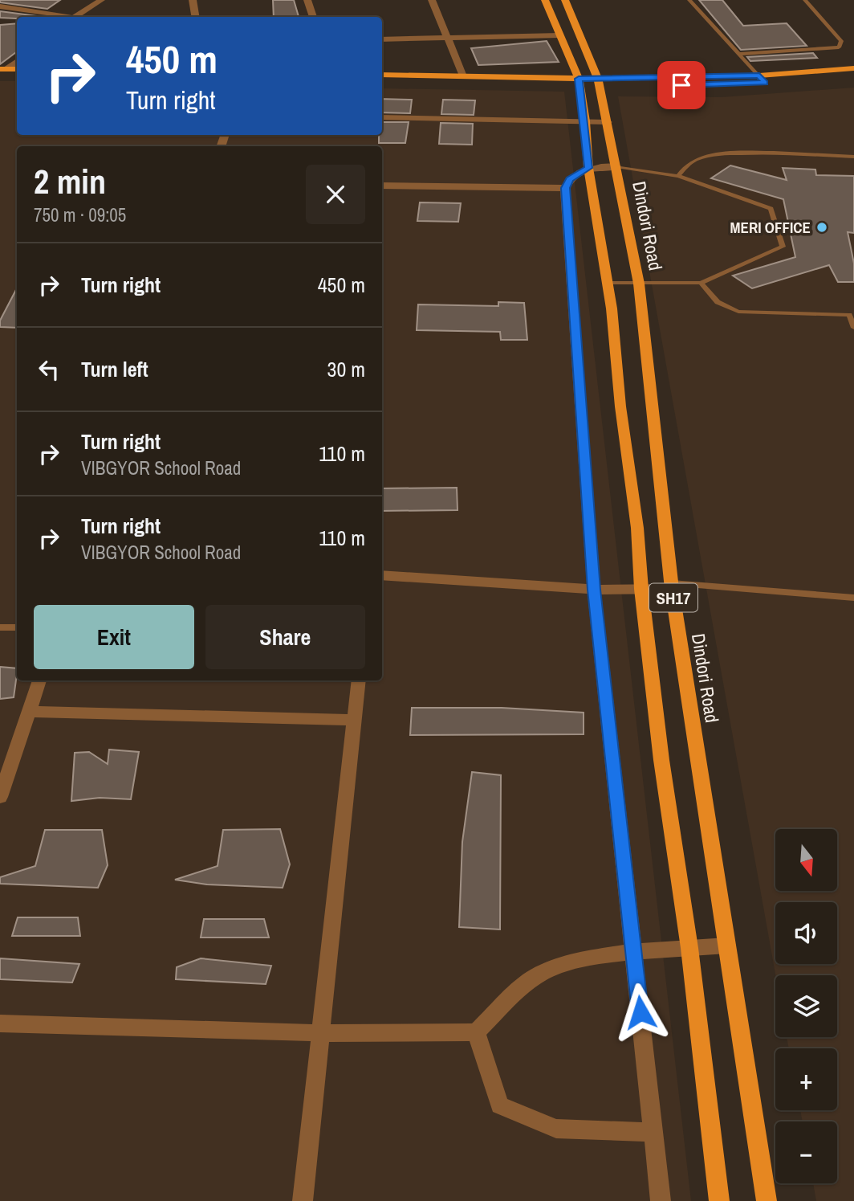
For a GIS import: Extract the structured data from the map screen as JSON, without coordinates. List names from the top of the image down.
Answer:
{
  "streets": {
    "main road": ["Dindori Road", "SH17"]
  },
  "places": ["MERI OFFICE"],
  "north": "bottom",
  "page": {
    "turn": ["450 m", "Turn right"],
    "heading": ["2 min", "750 m · 09:05"],
    "list": [
      {
        "name": "Turn right",
        "value": "450 m"
      },
      {
        "name": "Turn left",
        "value": "30 m"
      },
      {
        "name": "Turn right",
        "note": "VIBGYOR School Road",
        "value": "110 m"
      },
      {
        "name": "Turn right",
        "note": "VIBGYOR School Road",
        "value": "110 m"
      }
    ],
    "buttons": ["Exit", "Share"],
    "map_buttons": ["+", "−"]
  }
}
